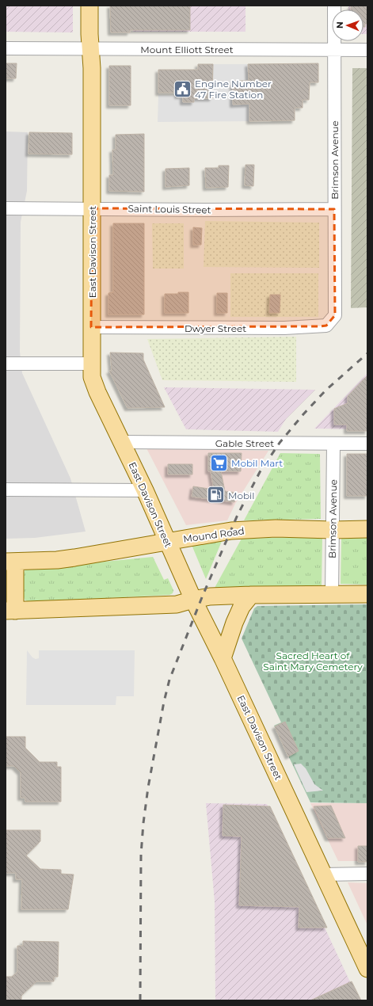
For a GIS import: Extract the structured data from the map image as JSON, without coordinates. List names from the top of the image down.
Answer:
{
  "streets": {
    "main road": ["East Davison Street", "Mound Road"],
    "street": [
      "Mount Elliott Street",
      "Brimson Avenue",
      "Saint Louis Street",
      "Dwyer Street",
      "Gable Street"
    ]
  },
  "crossings": [
    ["Mount Elliott Street", "Brimson Avenue"],
    ["Mount Elliott Street", "East Davison Street"],
    ["Brimson Avenue", "Saint Louis Street"],
    ["Brimson Avenue", "Dwyer Street"],
    ["Brimson Avenue", "Gable Street"],
    ["Brimson Avenue", "Mound Road"],
    ["Saint Louis Street", "East Davison Street"],
    ["East Davison Street", "Dwyer Street"],
    ["East Davison Street", "Gable Street"],
    ["East Davison Street", "Mound Road"]
  ],
  "parks": ["Sacred Heart of Saint Mary Cemetery"],
  "places": {
    "public building": ["Engine Number 47 Fire Station"],
    "supermarket": ["Mobil Mart"],
    "fuel station": ["Mobil"]
  },
  "north": "left"
}
